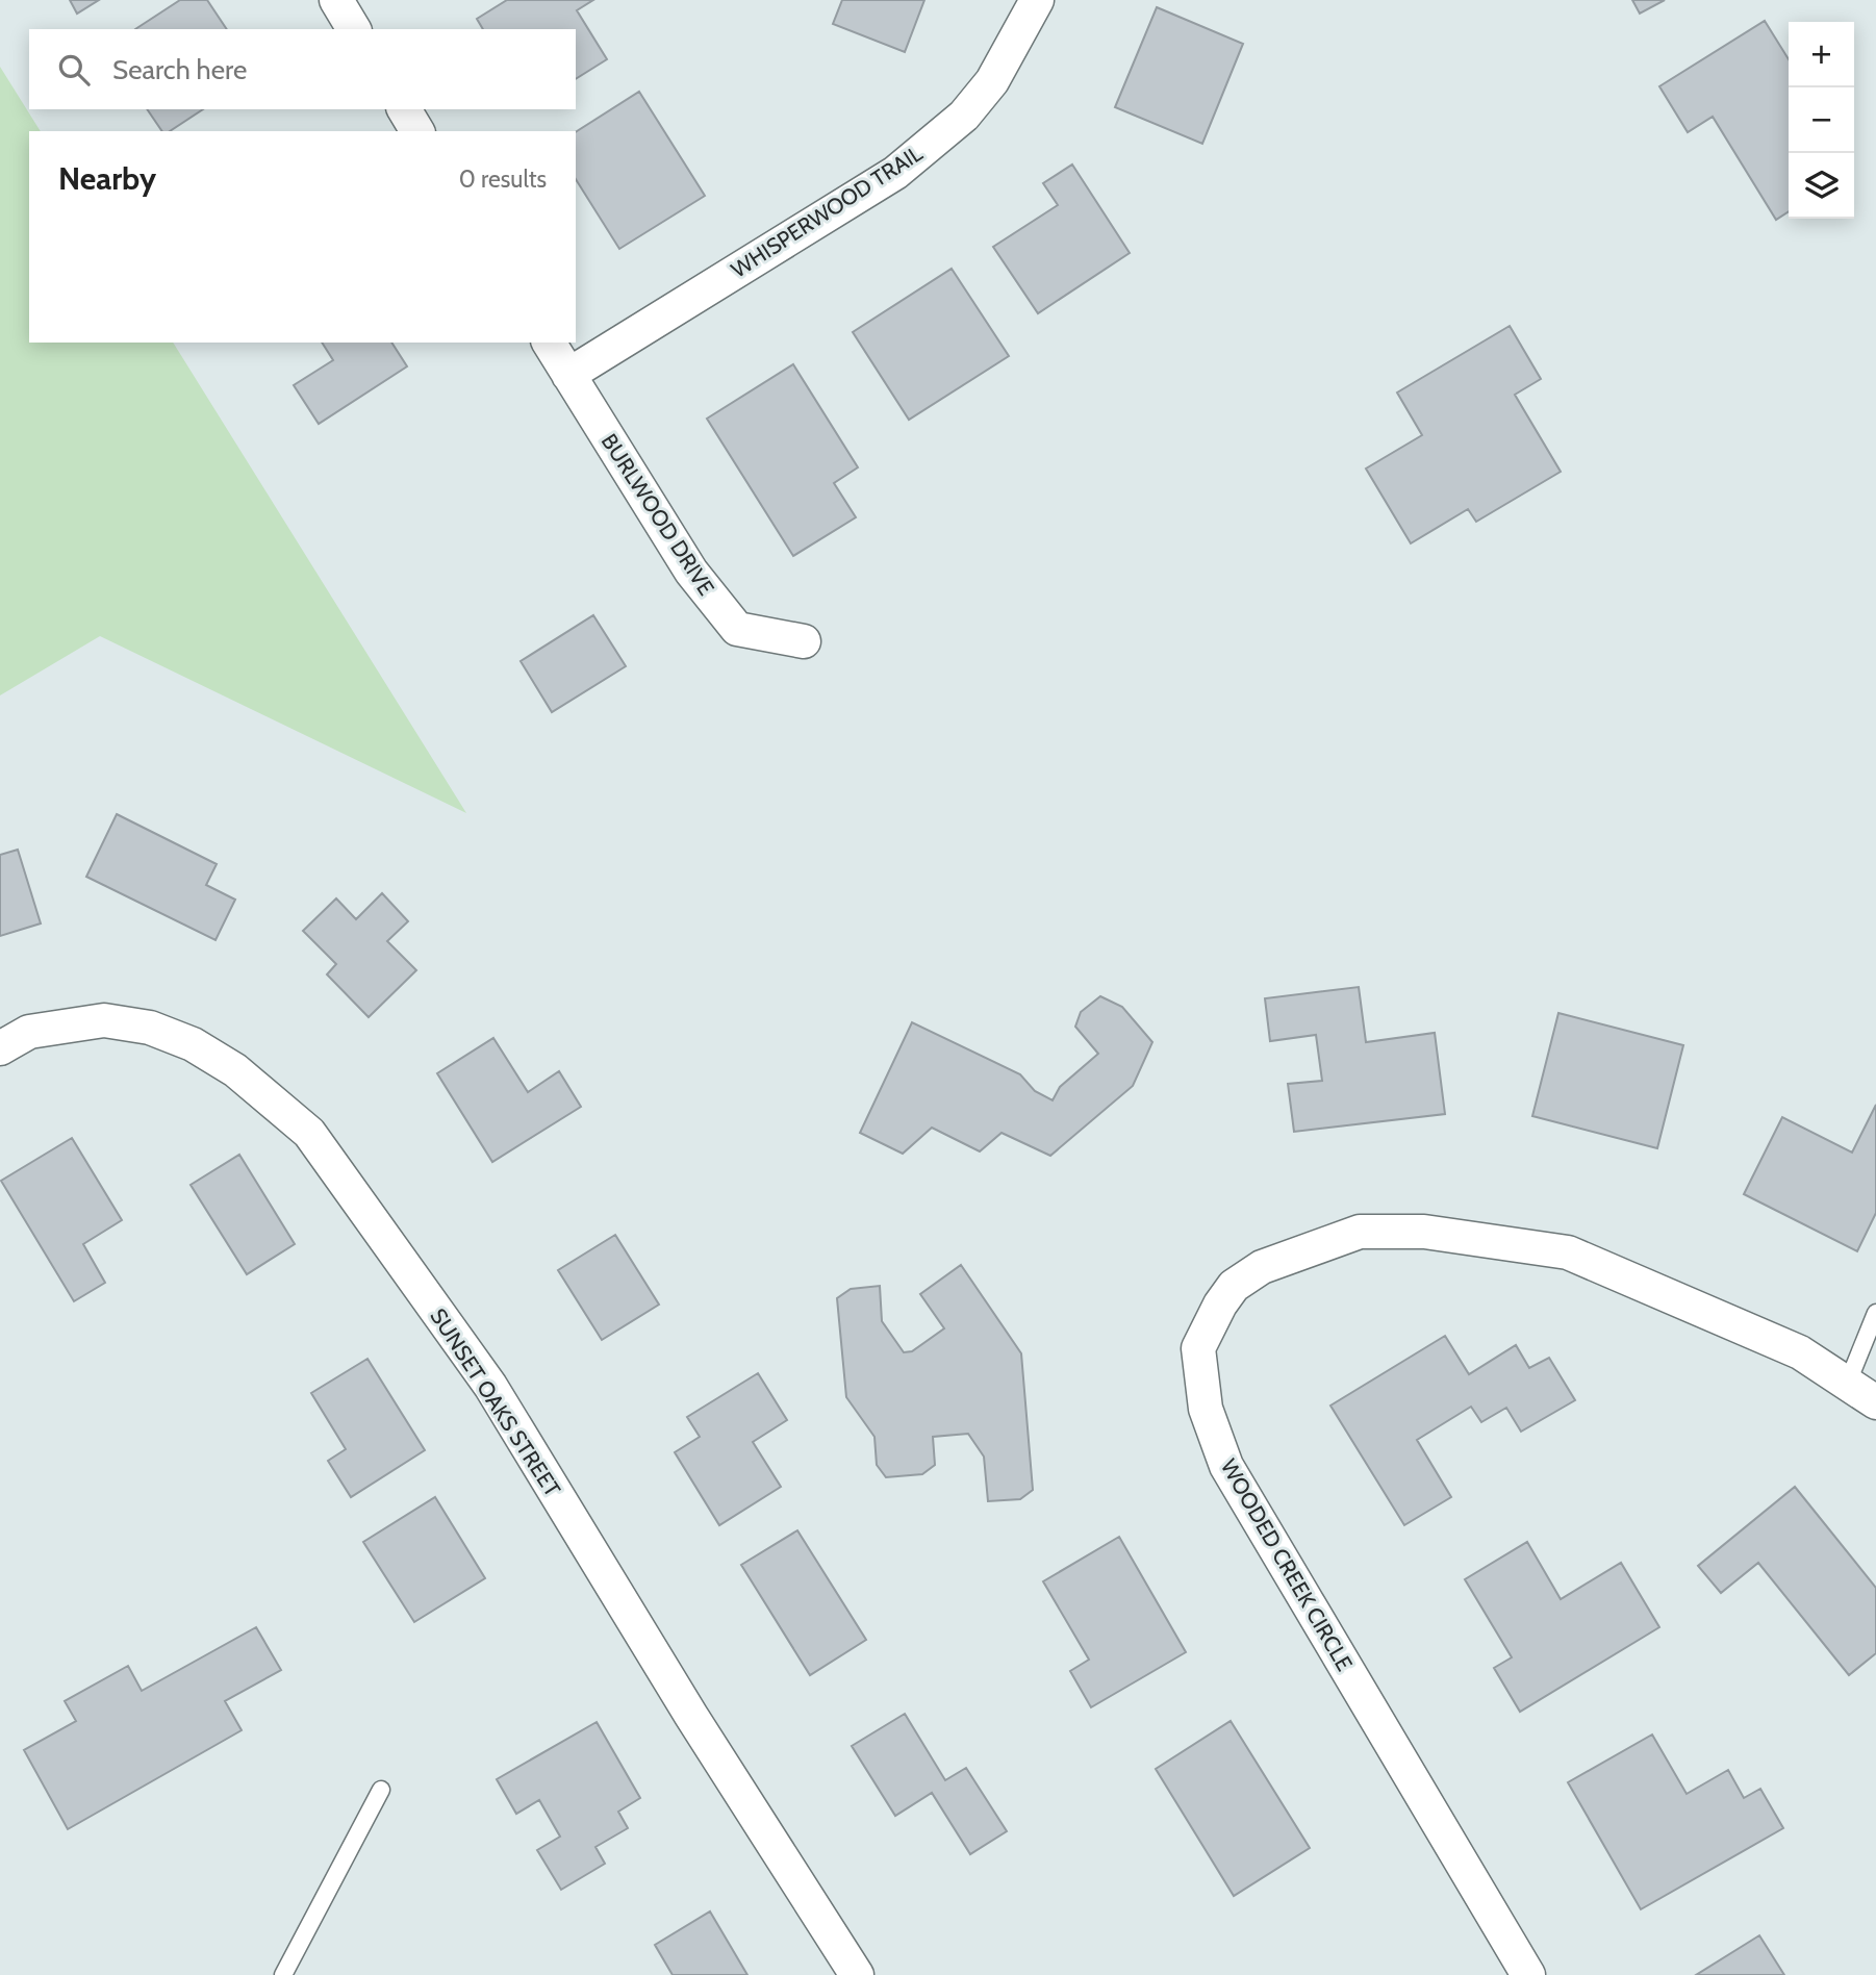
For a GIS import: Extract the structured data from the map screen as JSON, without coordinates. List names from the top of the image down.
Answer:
{
  "streets": {
    "street": [
      "WHISPERWOOD TRAIL",
      "BURLWOOD DRIVE",
      "SUNSET OAKS STREET",
      "WOODED CREEK CIRCLE"
    ]
  },
  "crossings": [
    ["WHISPERWOOD TRAIL", "BURLWOOD DRIVE"]
  ],
  "page": {
    "map_buttons": ["+", "−"],
    "search": "Search here",
    "heading": ["Nearby", "0 results"]
  }
}
